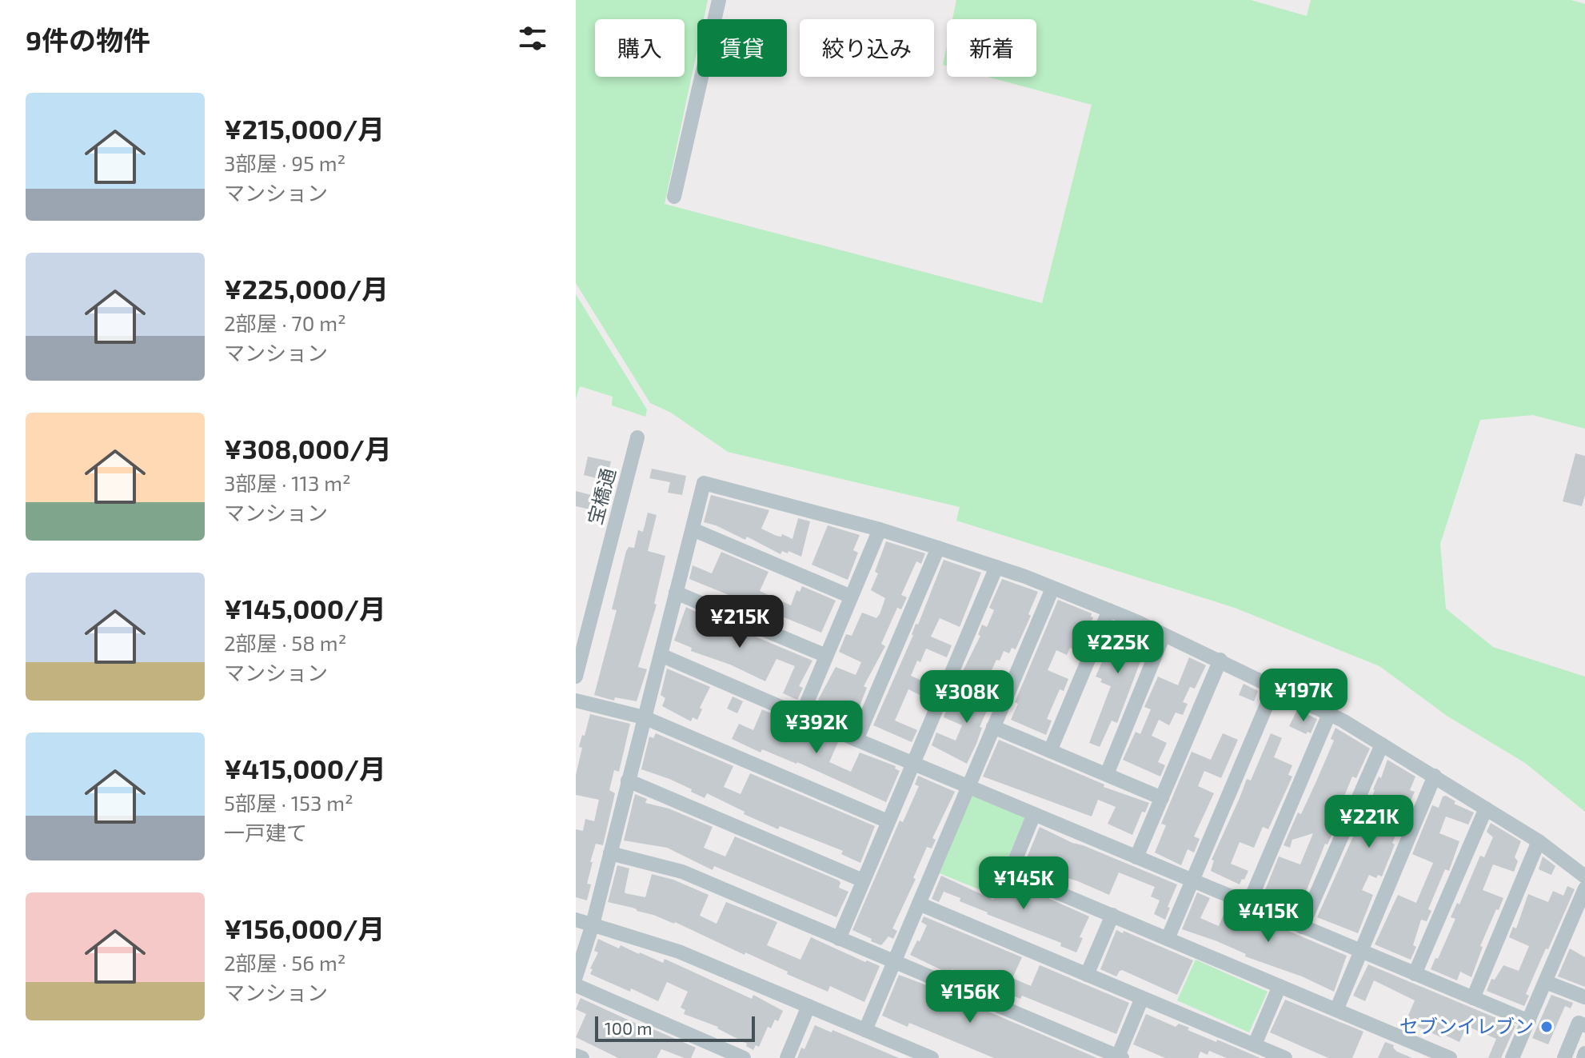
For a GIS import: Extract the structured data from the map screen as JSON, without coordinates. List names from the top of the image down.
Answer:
{
  "streets": {
    "street": ["宝橋通"]
  },
  "places": ["セブンイレブン"],
  "scale_bar": "100 m",
  "page": {
    "heading": "9件の物件",
    "chip": [
      "購入",
      "賃貸",
      "絞り込み",
      "新着"
    ],
    "list": [
      {
        "name": "¥215,000/月",
        "note": "3部屋 · 95 m² · マンション"
      },
      {
        "name": "¥225,000/月",
        "note": "2部屋 · 70 m² · マンション"
      },
      {
        "name": "¥308,000/月",
        "note": "3部屋 · 113 m² · マンション"
      },
      {
        "name": "¥145,000/月",
        "note": "2部屋 · 58 m² · マンション"
      },
      {
        "name": "¥415,000/月",
        "note": "5部屋 · 153 m² · 一戸建て"
      },
      {
        "name": "¥156,000/月",
        "note": "2部屋 · 56 m² · マンション"
      }
    ],
    "price": [
      "¥215K",
      "¥225K",
      "¥197K",
      "¥308K",
      "¥392K",
      "¥221K",
      "¥145K",
      "¥415K",
      "¥156K"
    ],
    "scale": "100 m"
  }
}
